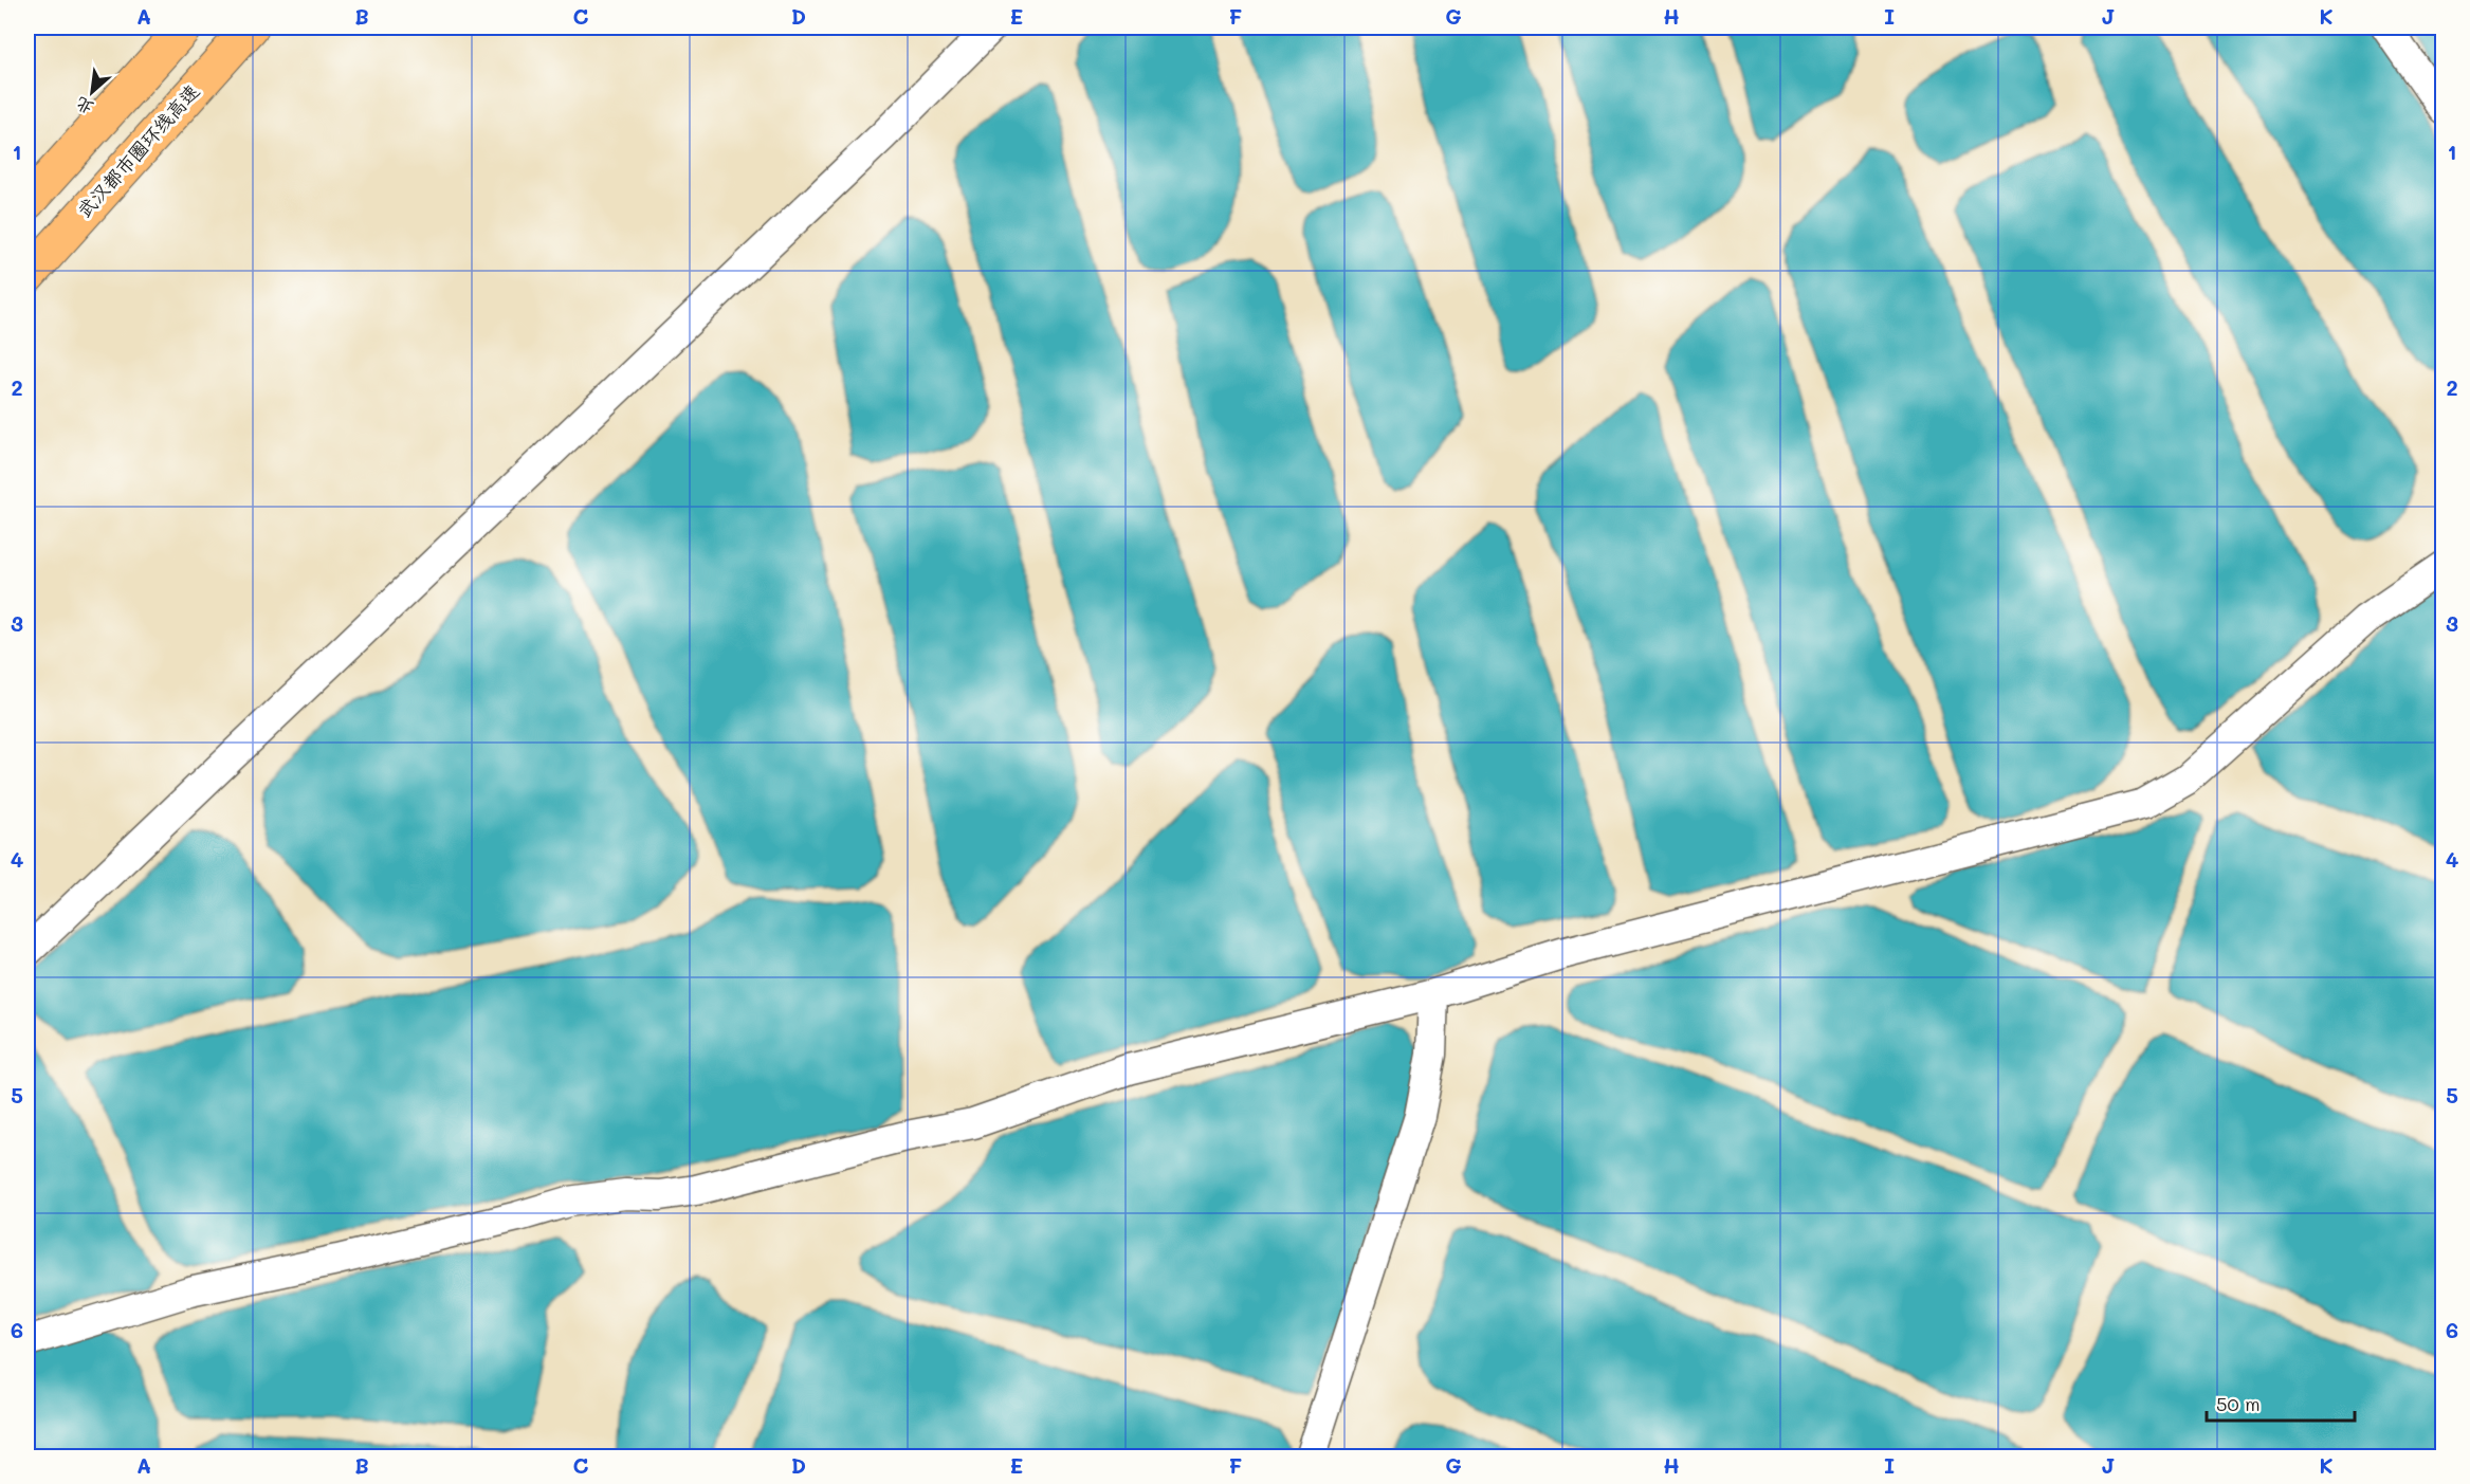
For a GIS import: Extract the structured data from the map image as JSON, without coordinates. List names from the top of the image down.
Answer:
{
  "streets": {
    "highway": ["武汉都市圈环线高速"]
  },
  "scale_bar": "50 m",
  "north": "bottom left",
  "grid": {
    "columns": [
      "A",
      "B",
      "C",
      "D",
      "E",
      "F",
      "G",
      "H",
      "I",
      "J",
      "K"
    ],
    "rows": [
      "1",
      "2",
      "3",
      "4",
      "5",
      "6"
    ]
  }
}
